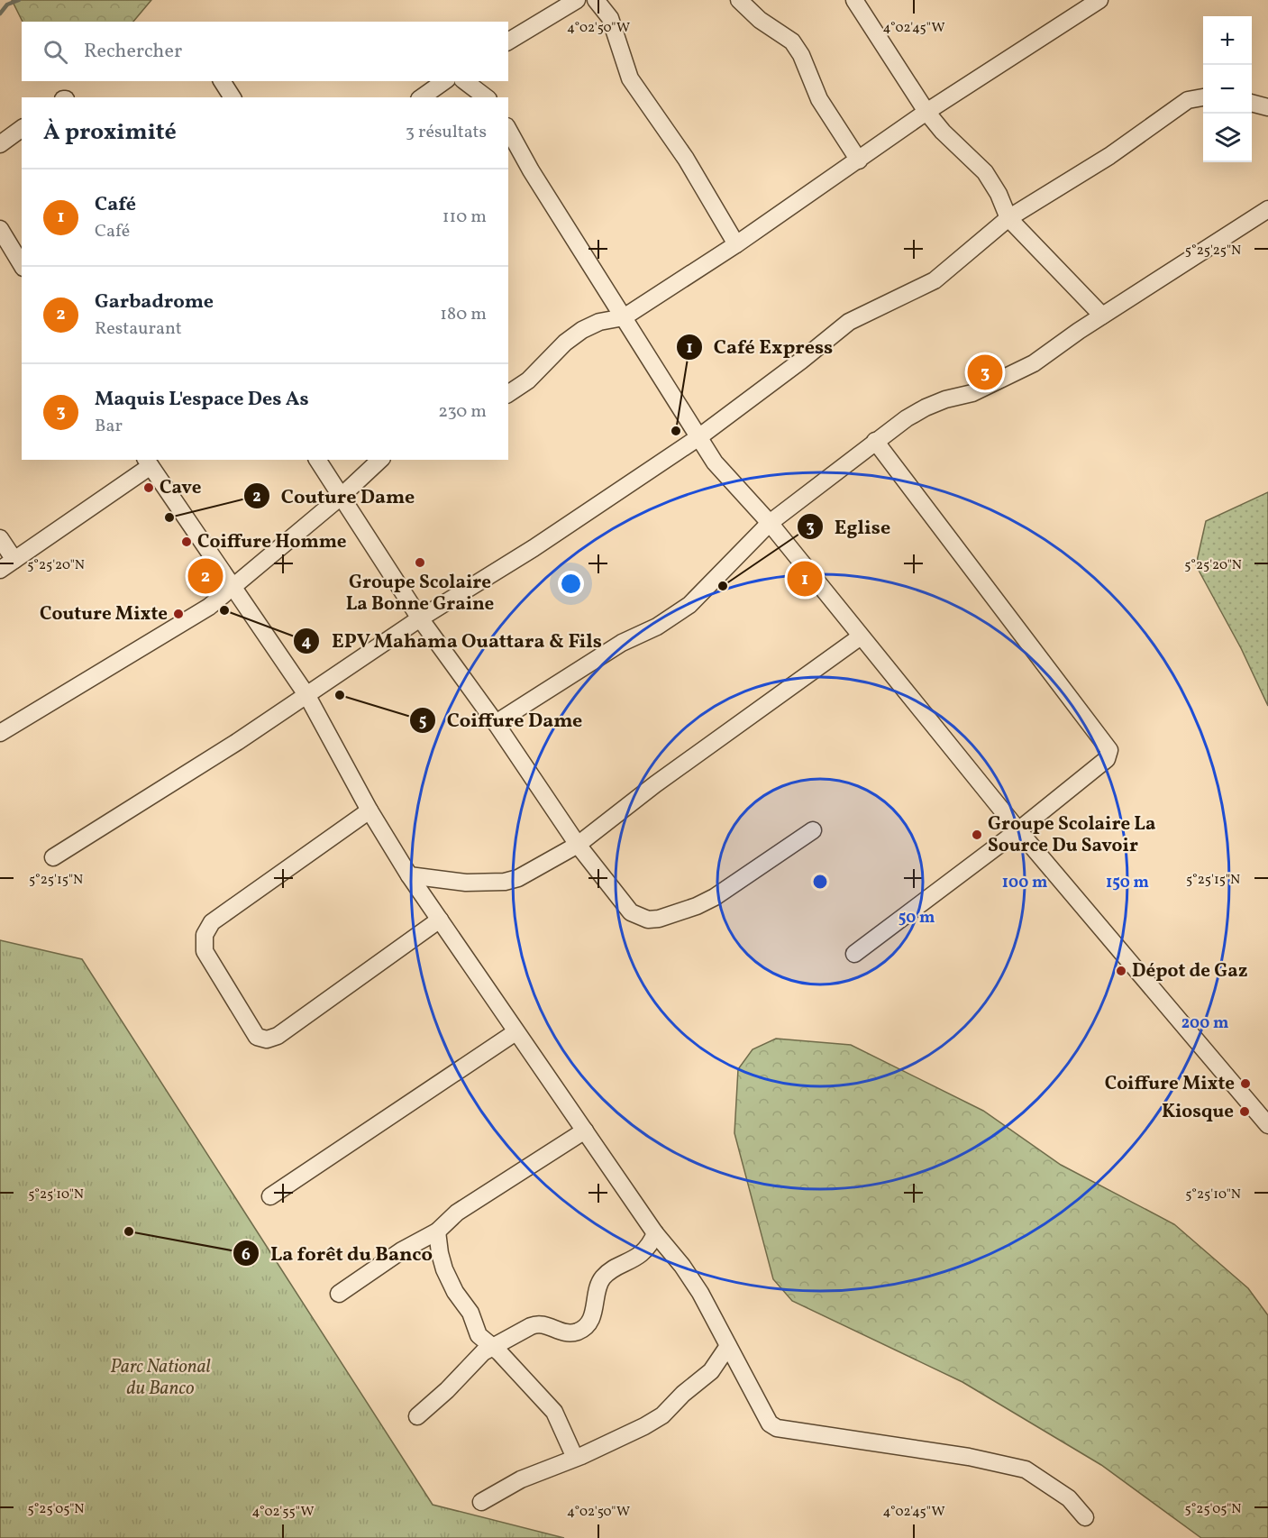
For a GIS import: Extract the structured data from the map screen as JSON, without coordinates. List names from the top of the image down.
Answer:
{
  "parks": ["Parc National du Banco"],
  "places": [
    "Café Express",
    "Cave",
    "Couture Dame",
    "Coiffure Homme",
    "Groupe Scolaire La Bonne Graine",
    "Eglise",
    "EPV Mahama Ouattara & Fils",
    "Couture Mixte",
    "Coiffure Dame",
    "Groupe Scolaire La Source Du Savoir",
    "Dépot de Gaz",
    "Coiffure Mixte",
    "Kiosque",
    "La forêt du Banco"
  ],
  "page": {
    "map_buttons": ["+", "−"],
    "search": "Rechercher",
    "heading": ["À proximité", "3 résultats"],
    "list": [
      {
        "mark": "1",
        "name": "Café",
        "note": "Café",
        "value": "110 m"
      },
      {
        "mark": "2",
        "name": "Garbadrome",
        "note": "Restaurant",
        "value": "180 m"
      },
      {
        "mark": "3",
        "name": "Maquis L'espace Des As",
        "note": "Bar",
        "value": "230 m"
      }
    ],
    "pins": ["3", "2", "1"]
  },
  "coordinates": [
    "4°02'50\"W",
    "4°02'45\"W",
    "5°25'25\"N",
    "5°25'20\"N",
    "5°25'15\"N",
    "5°25'10\"N",
    "5°25'05\"N",
    "4°02'55\"W"
  ],
  "rings": [
    "100 m",
    "150 m",
    "50 m",
    "200 m"
  ]
}
